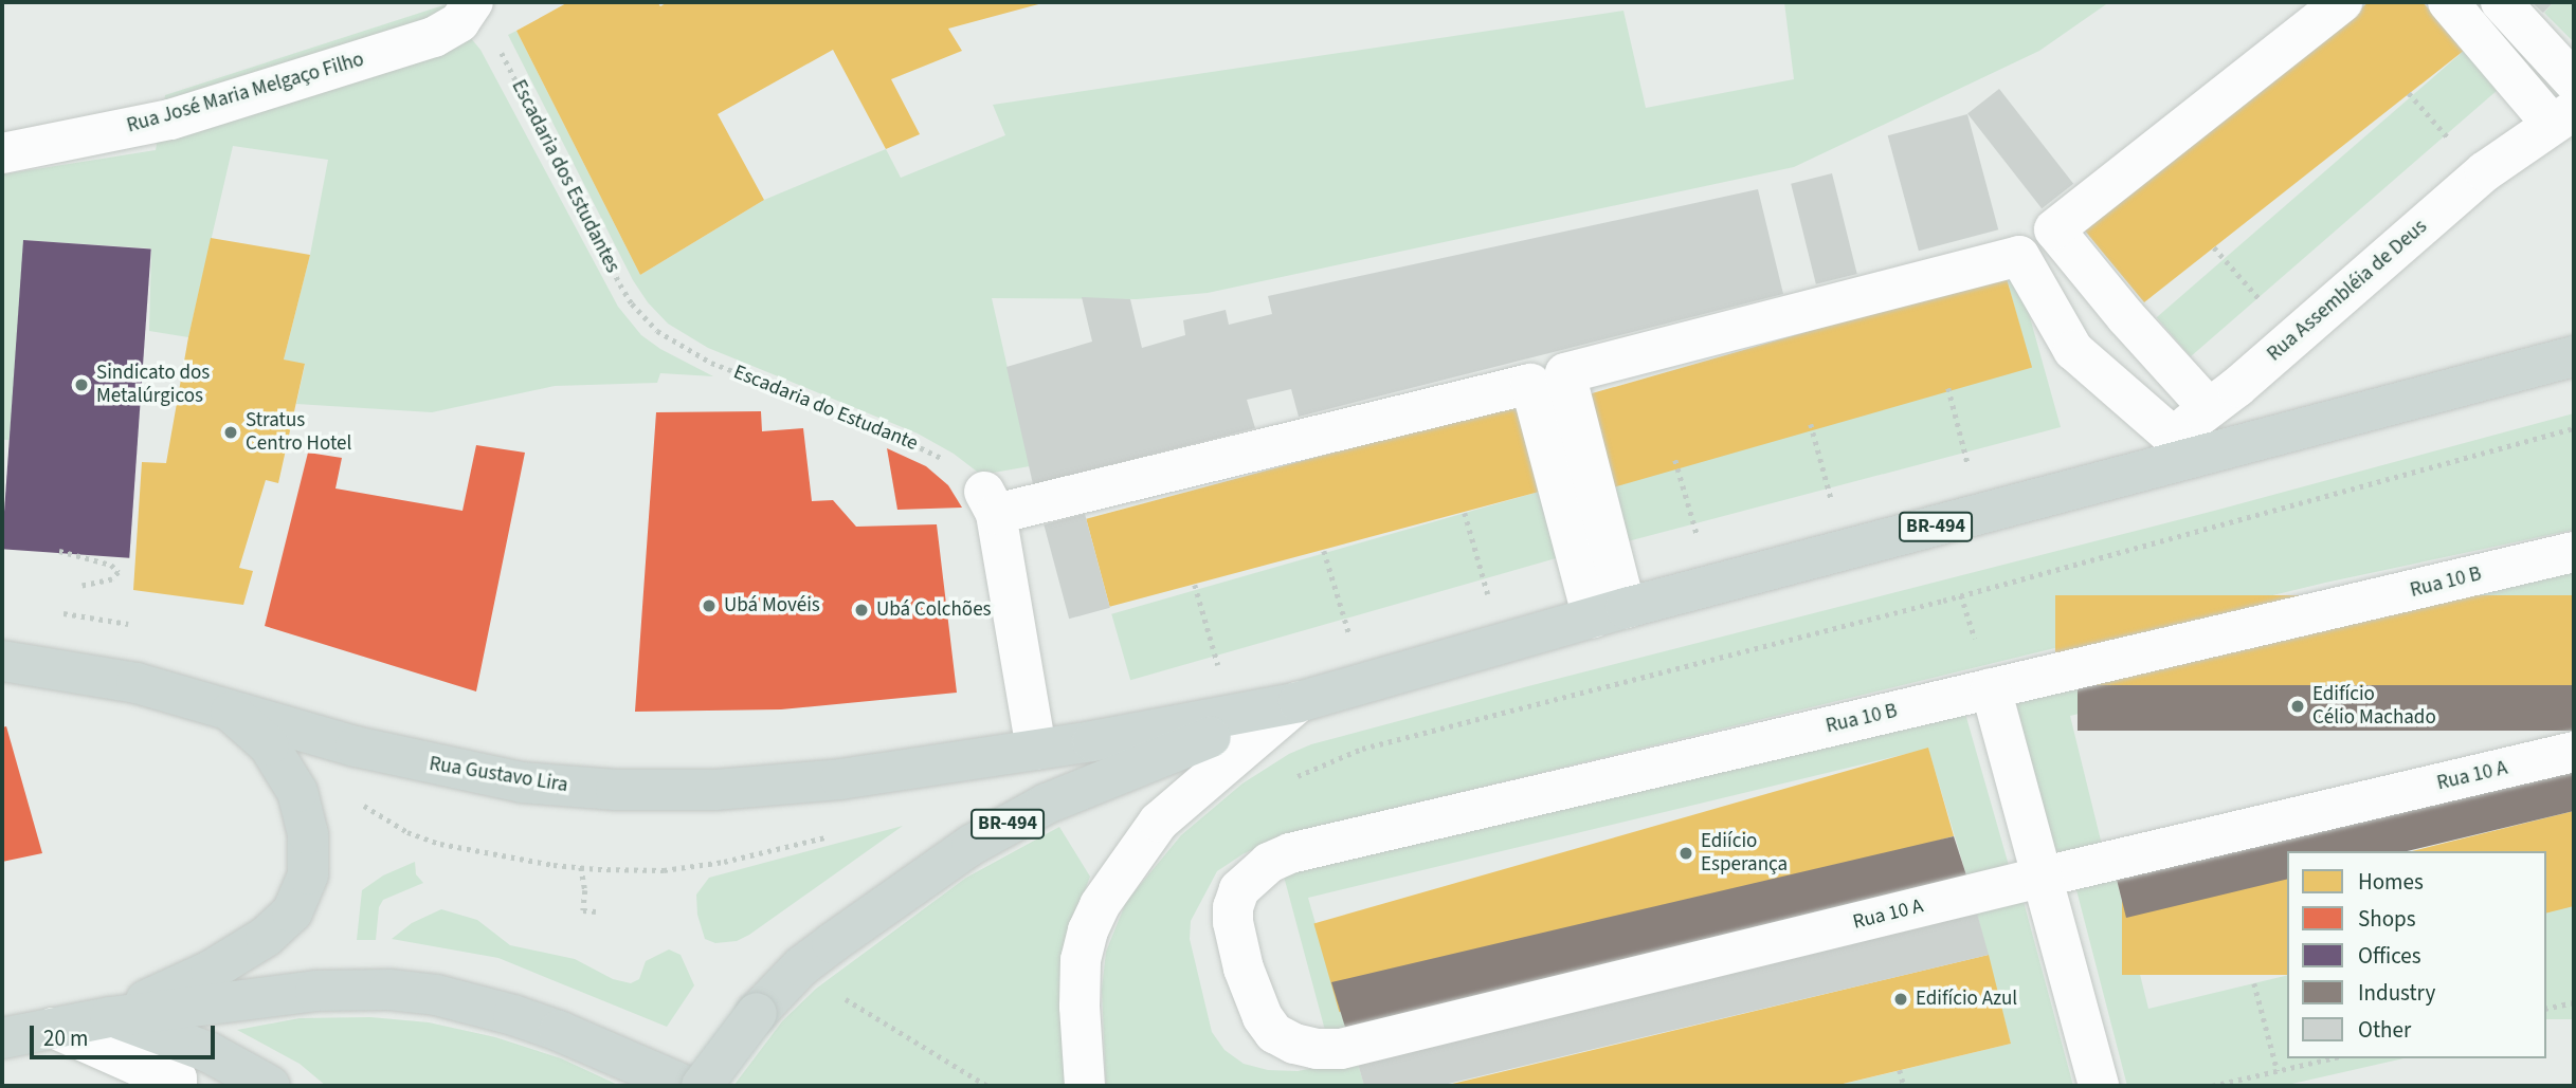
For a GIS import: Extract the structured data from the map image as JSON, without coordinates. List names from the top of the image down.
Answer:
{
  "streets": {
    "main road": ["BR-494", "Rua Gustavo Lira"],
    "street": [
      "Rua José Maria Melgaço Filho",
      "Rua Assembléia de Deus",
      "Rua 10 B",
      "Rua 10 A"
    ],
    "path": ["Escadaria dos Estudantes", "Escadaria do Estudante"]
  },
  "crossings": [
    ["Escadaria dos Estudantes", "Escadaria do Estudante"],
    ["Rua Assembléia de Deus", "BR-494"],
    ["BR-494", "Rua Gustavo Lira"],
    ["Rua 10 B", "Rua 10 A"]
  ],
  "places": [
    "Sindicato dos Metalúrgicos",
    "Stratus Centro Hotel",
    "Ubá Movéis",
    "Ubá Colchões",
    "Edifício Célio Machado",
    "Ediício Esperança",
    "Edifício Azul"
  ],
  "legend": [
    "Homes",
    "Shops",
    "Offices",
    "Industry",
    "Other"
  ],
  "scale_bar": "20 m"
}
